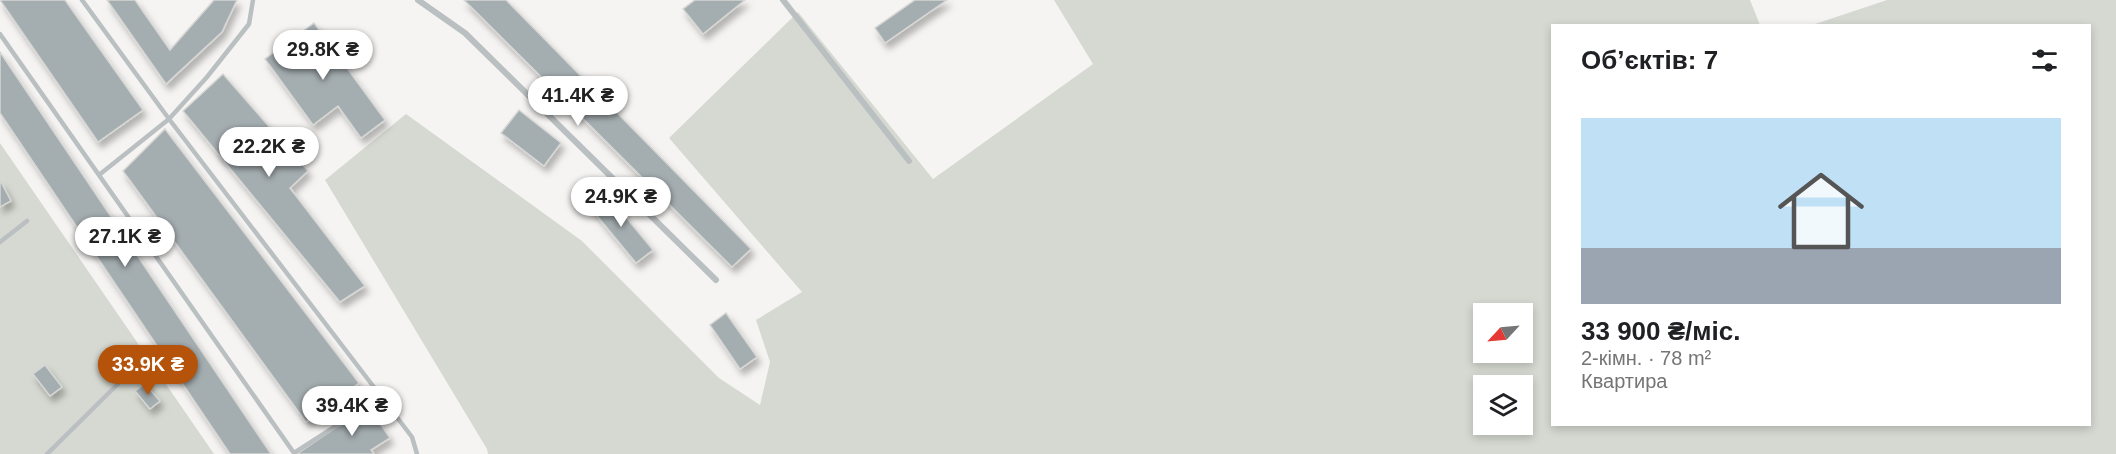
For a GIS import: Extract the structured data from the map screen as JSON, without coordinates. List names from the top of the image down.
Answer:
{
  "north": "bottom left",
  "page": {
    "heading": "Об’єктів: 7",
    "price": [
      "29.8K ₴",
      "41.4K ₴",
      "22.2K ₴",
      "24.9K ₴",
      "27.1K ₴",
      "33.9K ₴",
      "39.4K ₴"
    ],
    "list": [
      {
        "name": "33 900 ₴/міс.",
        "note": "2-кімн. · 78 m² · Квартира"
      }
    ]
  }
}
